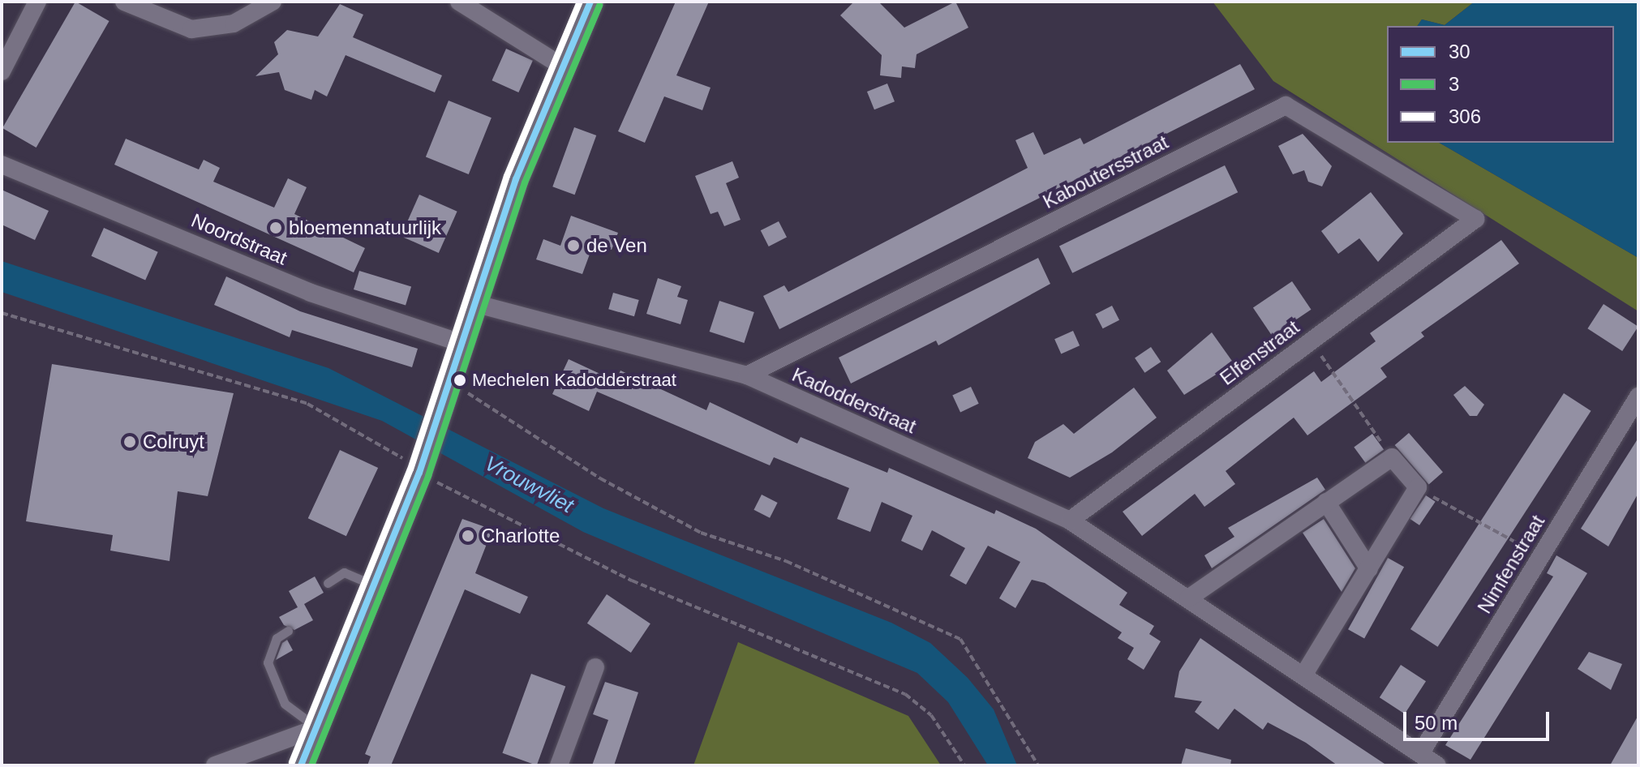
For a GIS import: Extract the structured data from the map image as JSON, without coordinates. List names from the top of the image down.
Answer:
{
  "streets": {
    "street": [
      "Kaboutersstraat",
      "Noordstraat",
      "Elfenstraat",
      "Kadodderstraat",
      "Nimfenstraat"
    ]
  },
  "crossings": [
    ["Kaboutersstraat", "Elfenstraat"],
    ["Kaboutersstraat", "Kadodderstraat"],
    ["Elfenstraat", "Kadodderstraat"],
    ["Kadodderstraat", "Nimfenstraat"]
  ],
  "water": ["Vrouwvliet"],
  "places": [
    "bloemennatuurlijk",
    "de Ven",
    "Mechelen Kadodderstraat",
    "Colruyt",
    "Charlotte"
  ],
  "lines": ["transit line 30", "transit line 306", "transit line 3"],
  "legend": ["30", "3", "306"],
  "scale_bar": "50 m"
}
